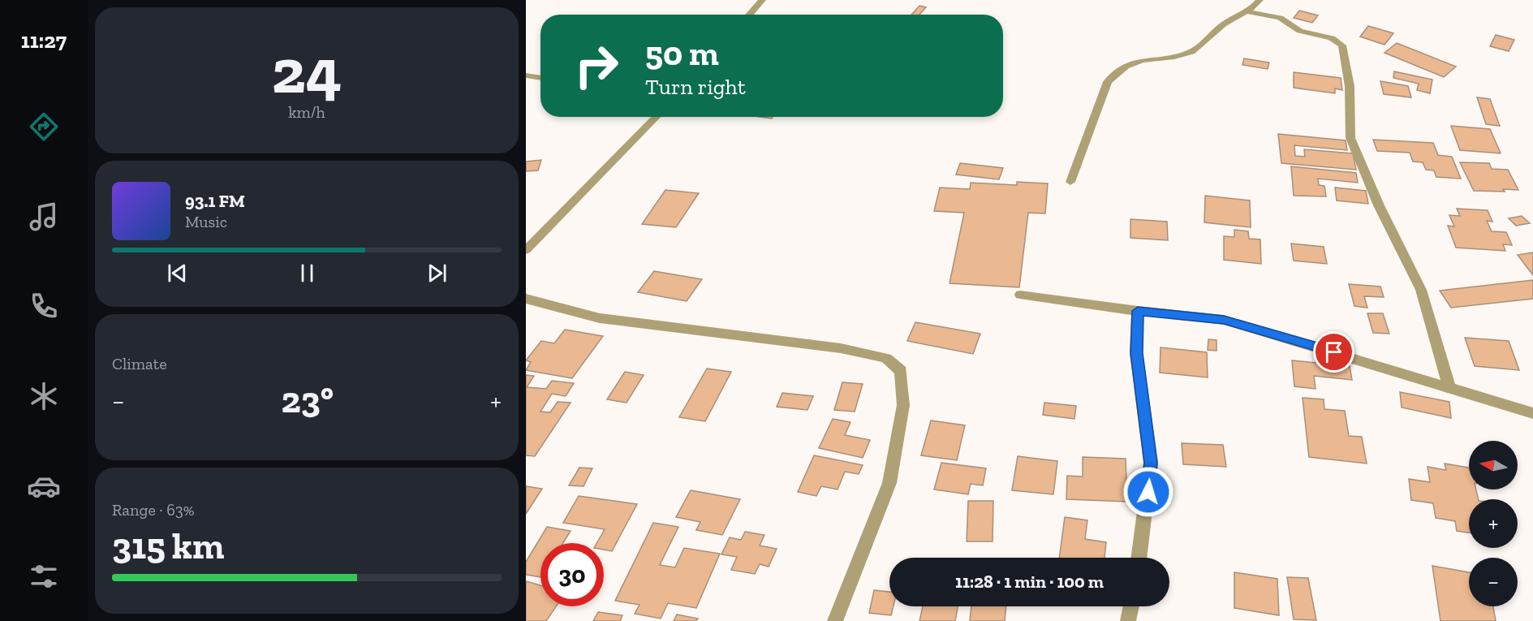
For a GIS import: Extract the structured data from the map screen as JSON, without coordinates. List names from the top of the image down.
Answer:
{
  "north": "left",
  "page": {
    "tabs": "11:27",
    "tile": [
      ["24", "km/h"],
      "Climate",
      ["Range · 63%", "315 km"]
    ],
    "turn": ["50 m", "Turn right"],
    "song": ["93.1 FM", "Music"],
    "heat": ["−", "23°", "+"],
    "map_buttons": ["+", "−"],
    "limit": "30",
    "trip": "11:28 · 1 min · 100 m"
  }
}
